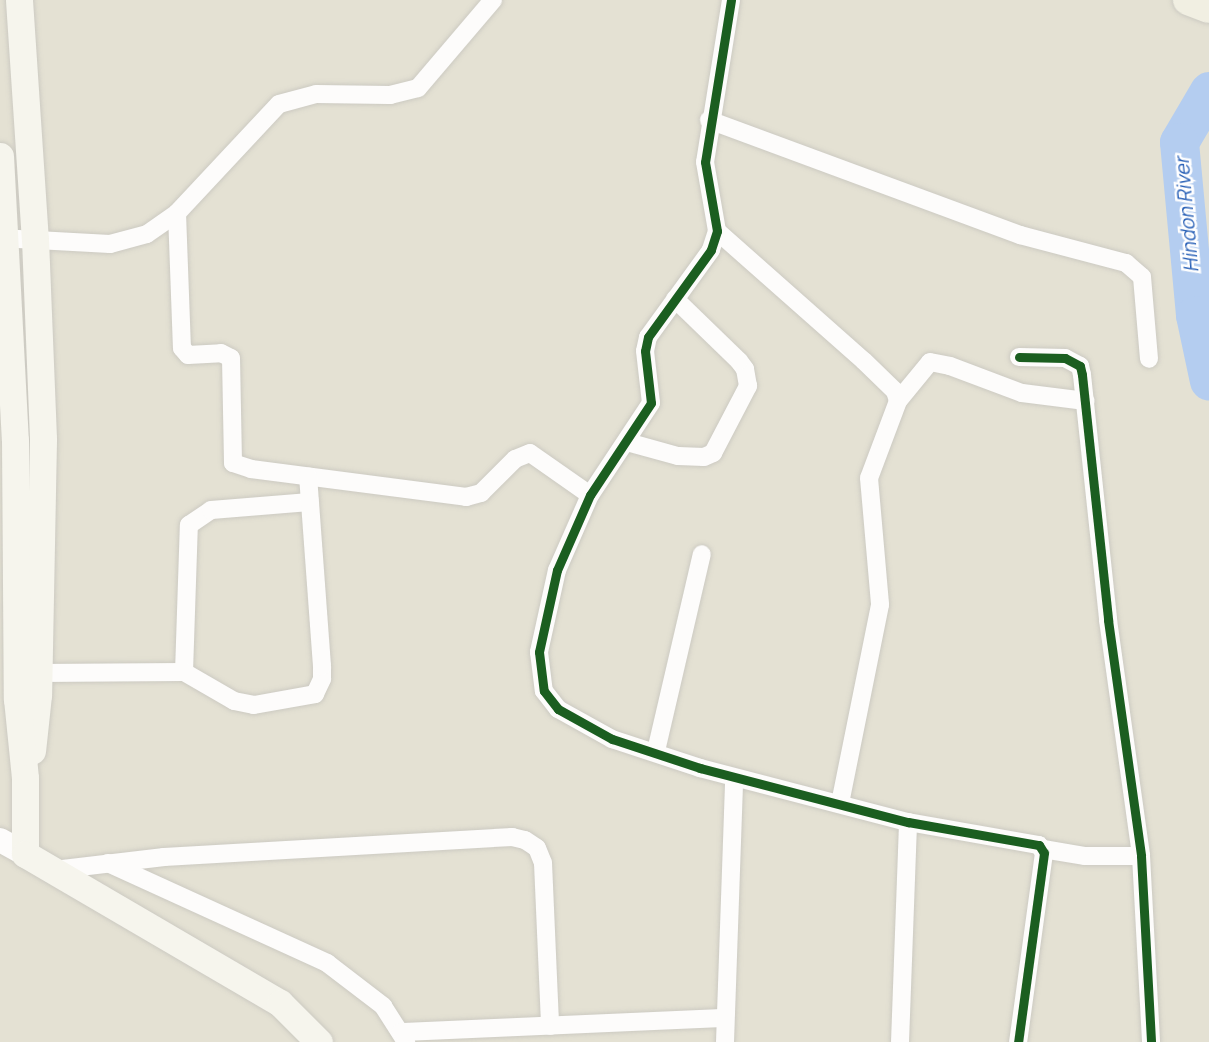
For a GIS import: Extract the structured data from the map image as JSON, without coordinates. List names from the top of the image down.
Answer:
{
  "water": ["Hindon River"]
}
